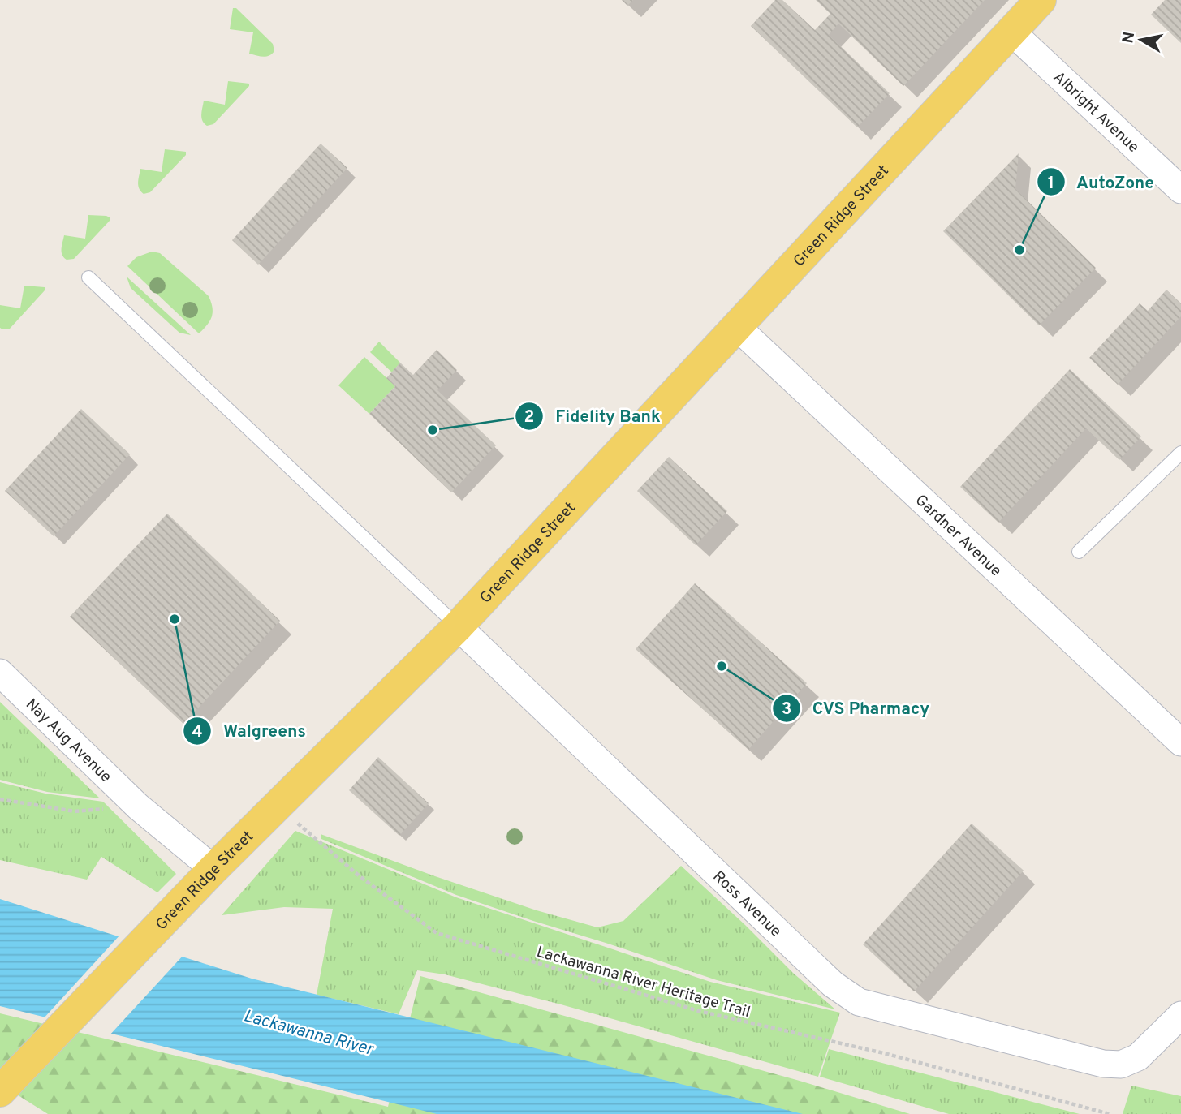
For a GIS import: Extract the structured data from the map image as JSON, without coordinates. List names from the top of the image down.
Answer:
{
  "streets": {
    "main road": ["Green Ridge Street"],
    "street": [
      "Albright Avenue",
      "Gardner Avenue",
      "Nay Aug Avenue",
      "Ross Avenue"
    ],
    "path": ["Lackawanna River Heritage Trail"]
  },
  "crossings": [
    ["Albright Avenue", "Green Ridge Street"],
    ["Green Ridge Street", "Gardner Avenue"],
    ["Green Ridge Street", "Nay Aug Avenue"],
    ["Green Ridge Street", "Ross Avenue"],
    ["Green Ridge Street", "Lackawanna River Heritage Trail"]
  ],
  "water": ["Lackawanna River"],
  "places": [
    "AutoZone",
    "Fidelity Bank",
    "Walgreens",
    "CVS Pharmacy"
  ],
  "north": "left"
}
